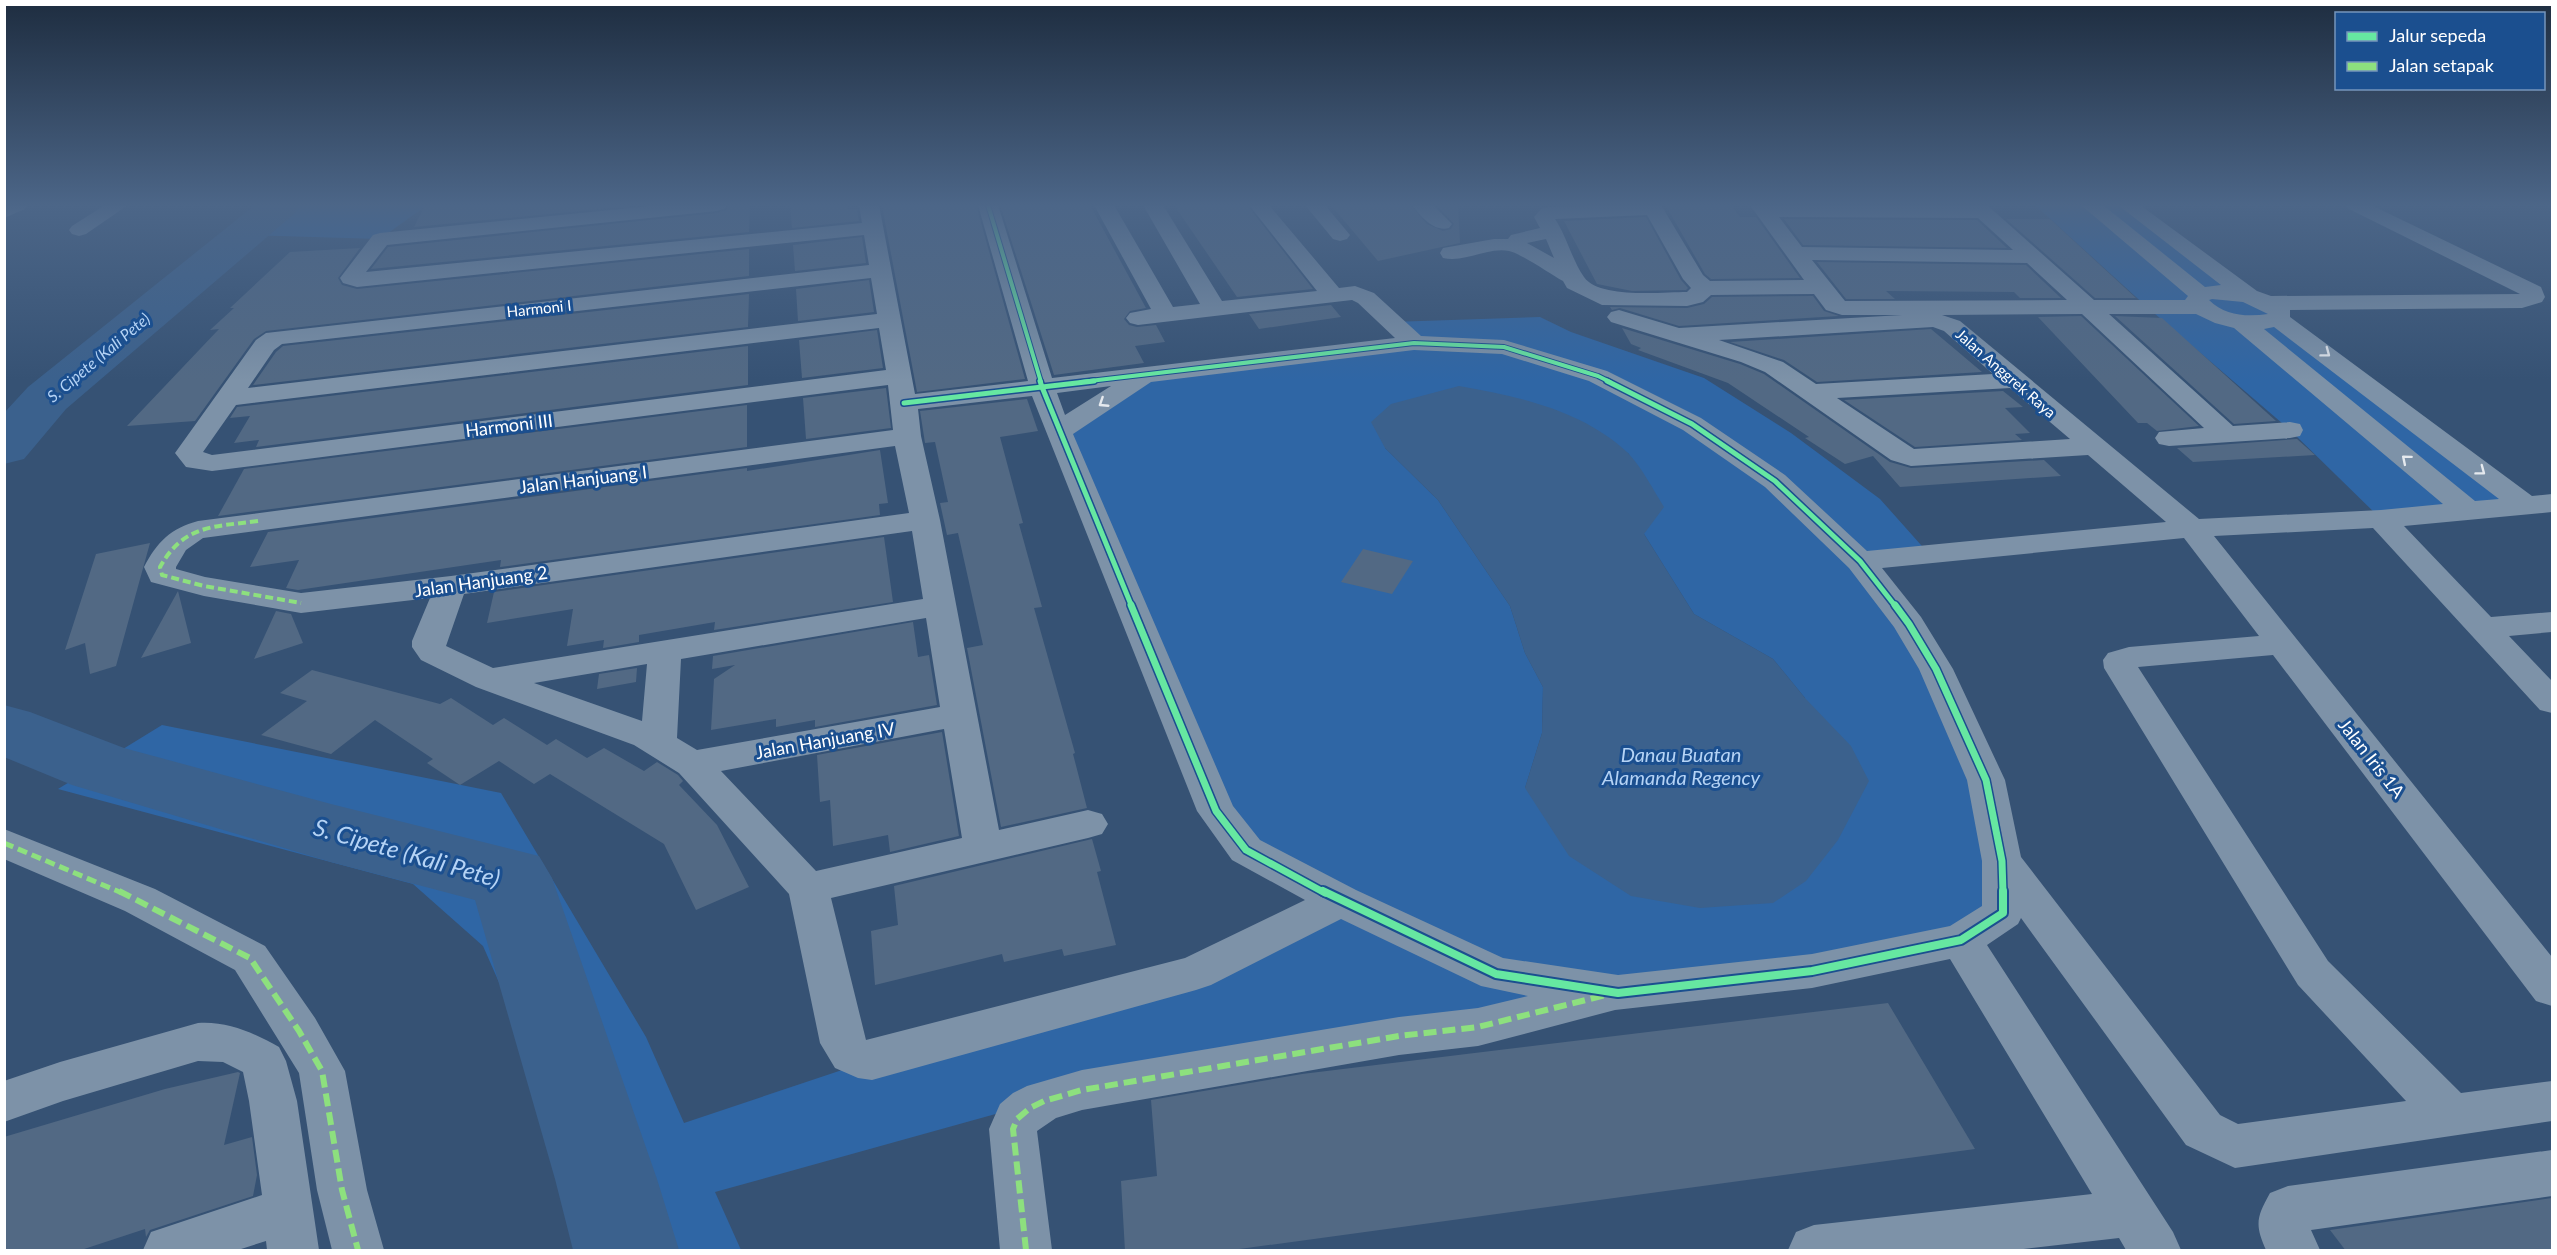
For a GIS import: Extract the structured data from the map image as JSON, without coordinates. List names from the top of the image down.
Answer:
{
  "streets": {
    "street": [
      "Harmoni I",
      "Jalan Anggrek Raya",
      "Harmoni III",
      "Jalan Hanjuang I",
      "Jalan Hanjuang 2",
      "Jalan Hanjuang IV",
      "Jalan Iris 1A"
    ]
  },
  "crossings": [
    ["Jalan Anggrek Raya", "Jalan Iris 1A"],
    ["Harmoni III", "Jalan Hanjuang I"],
    ["Jalan Hanjuang I", "Jalan Hanjuang 2"]
  ],
  "water": ["S. Cipete (Kali Pete)", "Danau Buatan Alamanda Regency"],
  "legend": ["Jalur sepeda", "Jalan setapak"]
}
